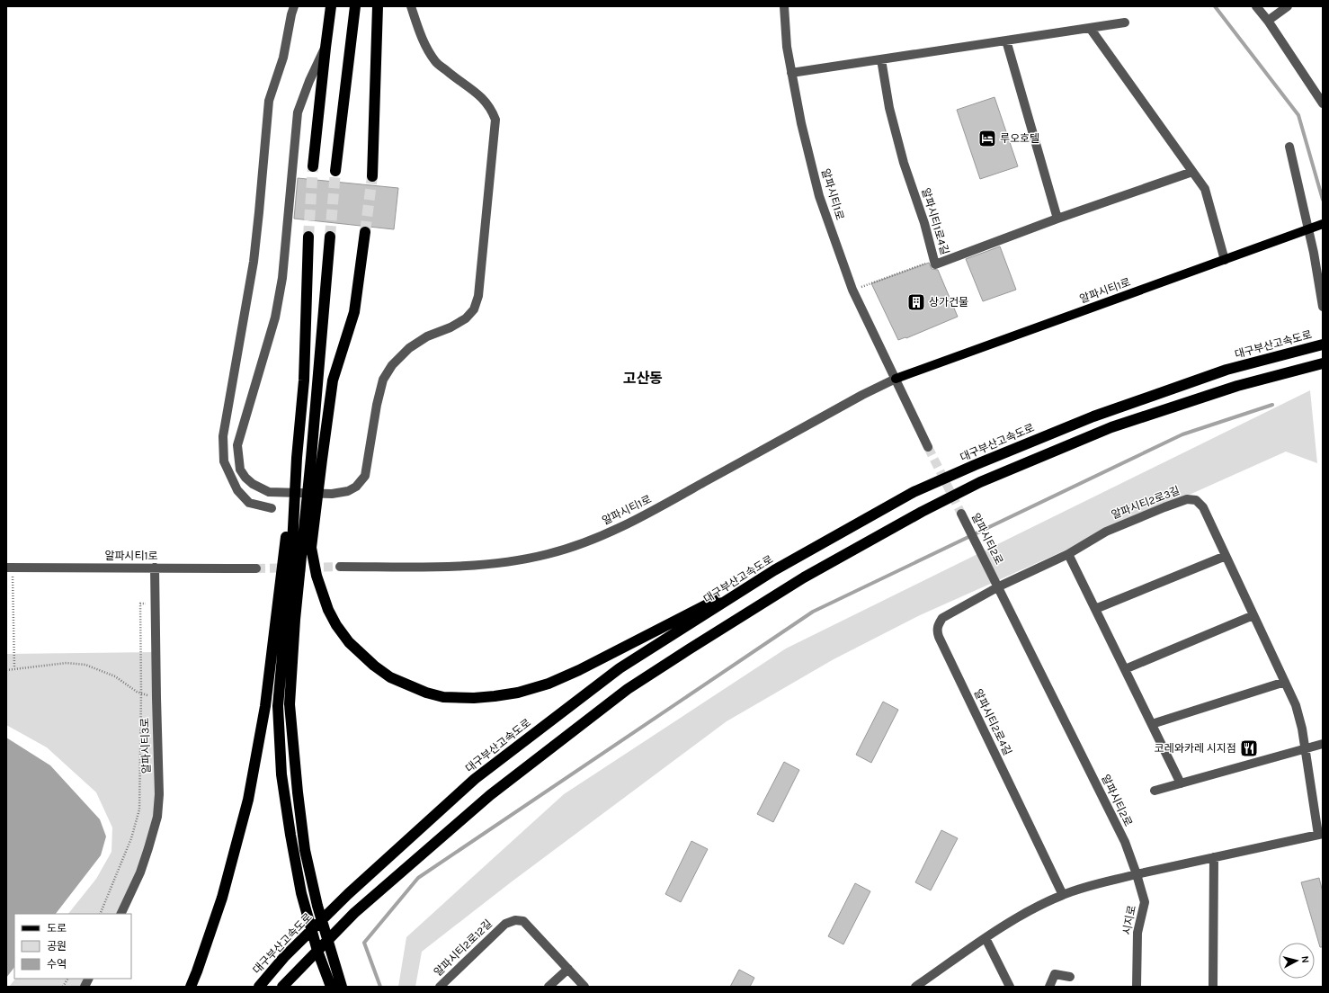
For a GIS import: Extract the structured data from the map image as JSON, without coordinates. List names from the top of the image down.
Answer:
{
  "streets": {
    "highway": ["대구부산고속도로"],
    "main road": ["알파시티1로"],
    "street": [
      "알파시티1로4길",
      "알파시티2로3길",
      "알파시티2로",
      "알파시티2로4길",
      "알파시티3로",
      "시지로",
      "알파시티2로12길"
    ]
  },
  "crossings": [
    ["알파시티1로", "알파시티3로"],
    ["알파시티2로3길", "알파시티2로"],
    ["알파시티2로3길", "알파시티2로4길"],
    ["알파시티2로", "알파시티2로4길"],
    ["알파시티2로", "시지로"]
  ],
  "districts": ["고산동"],
  "places": {
    "hotel": ["루오호텔"],
    "building": ["상가건물"],
    "restaurant": ["코레와카레 시지점"]
  },
  "legend": ["도로", "공원", "수역"],
  "north": "right"
}
